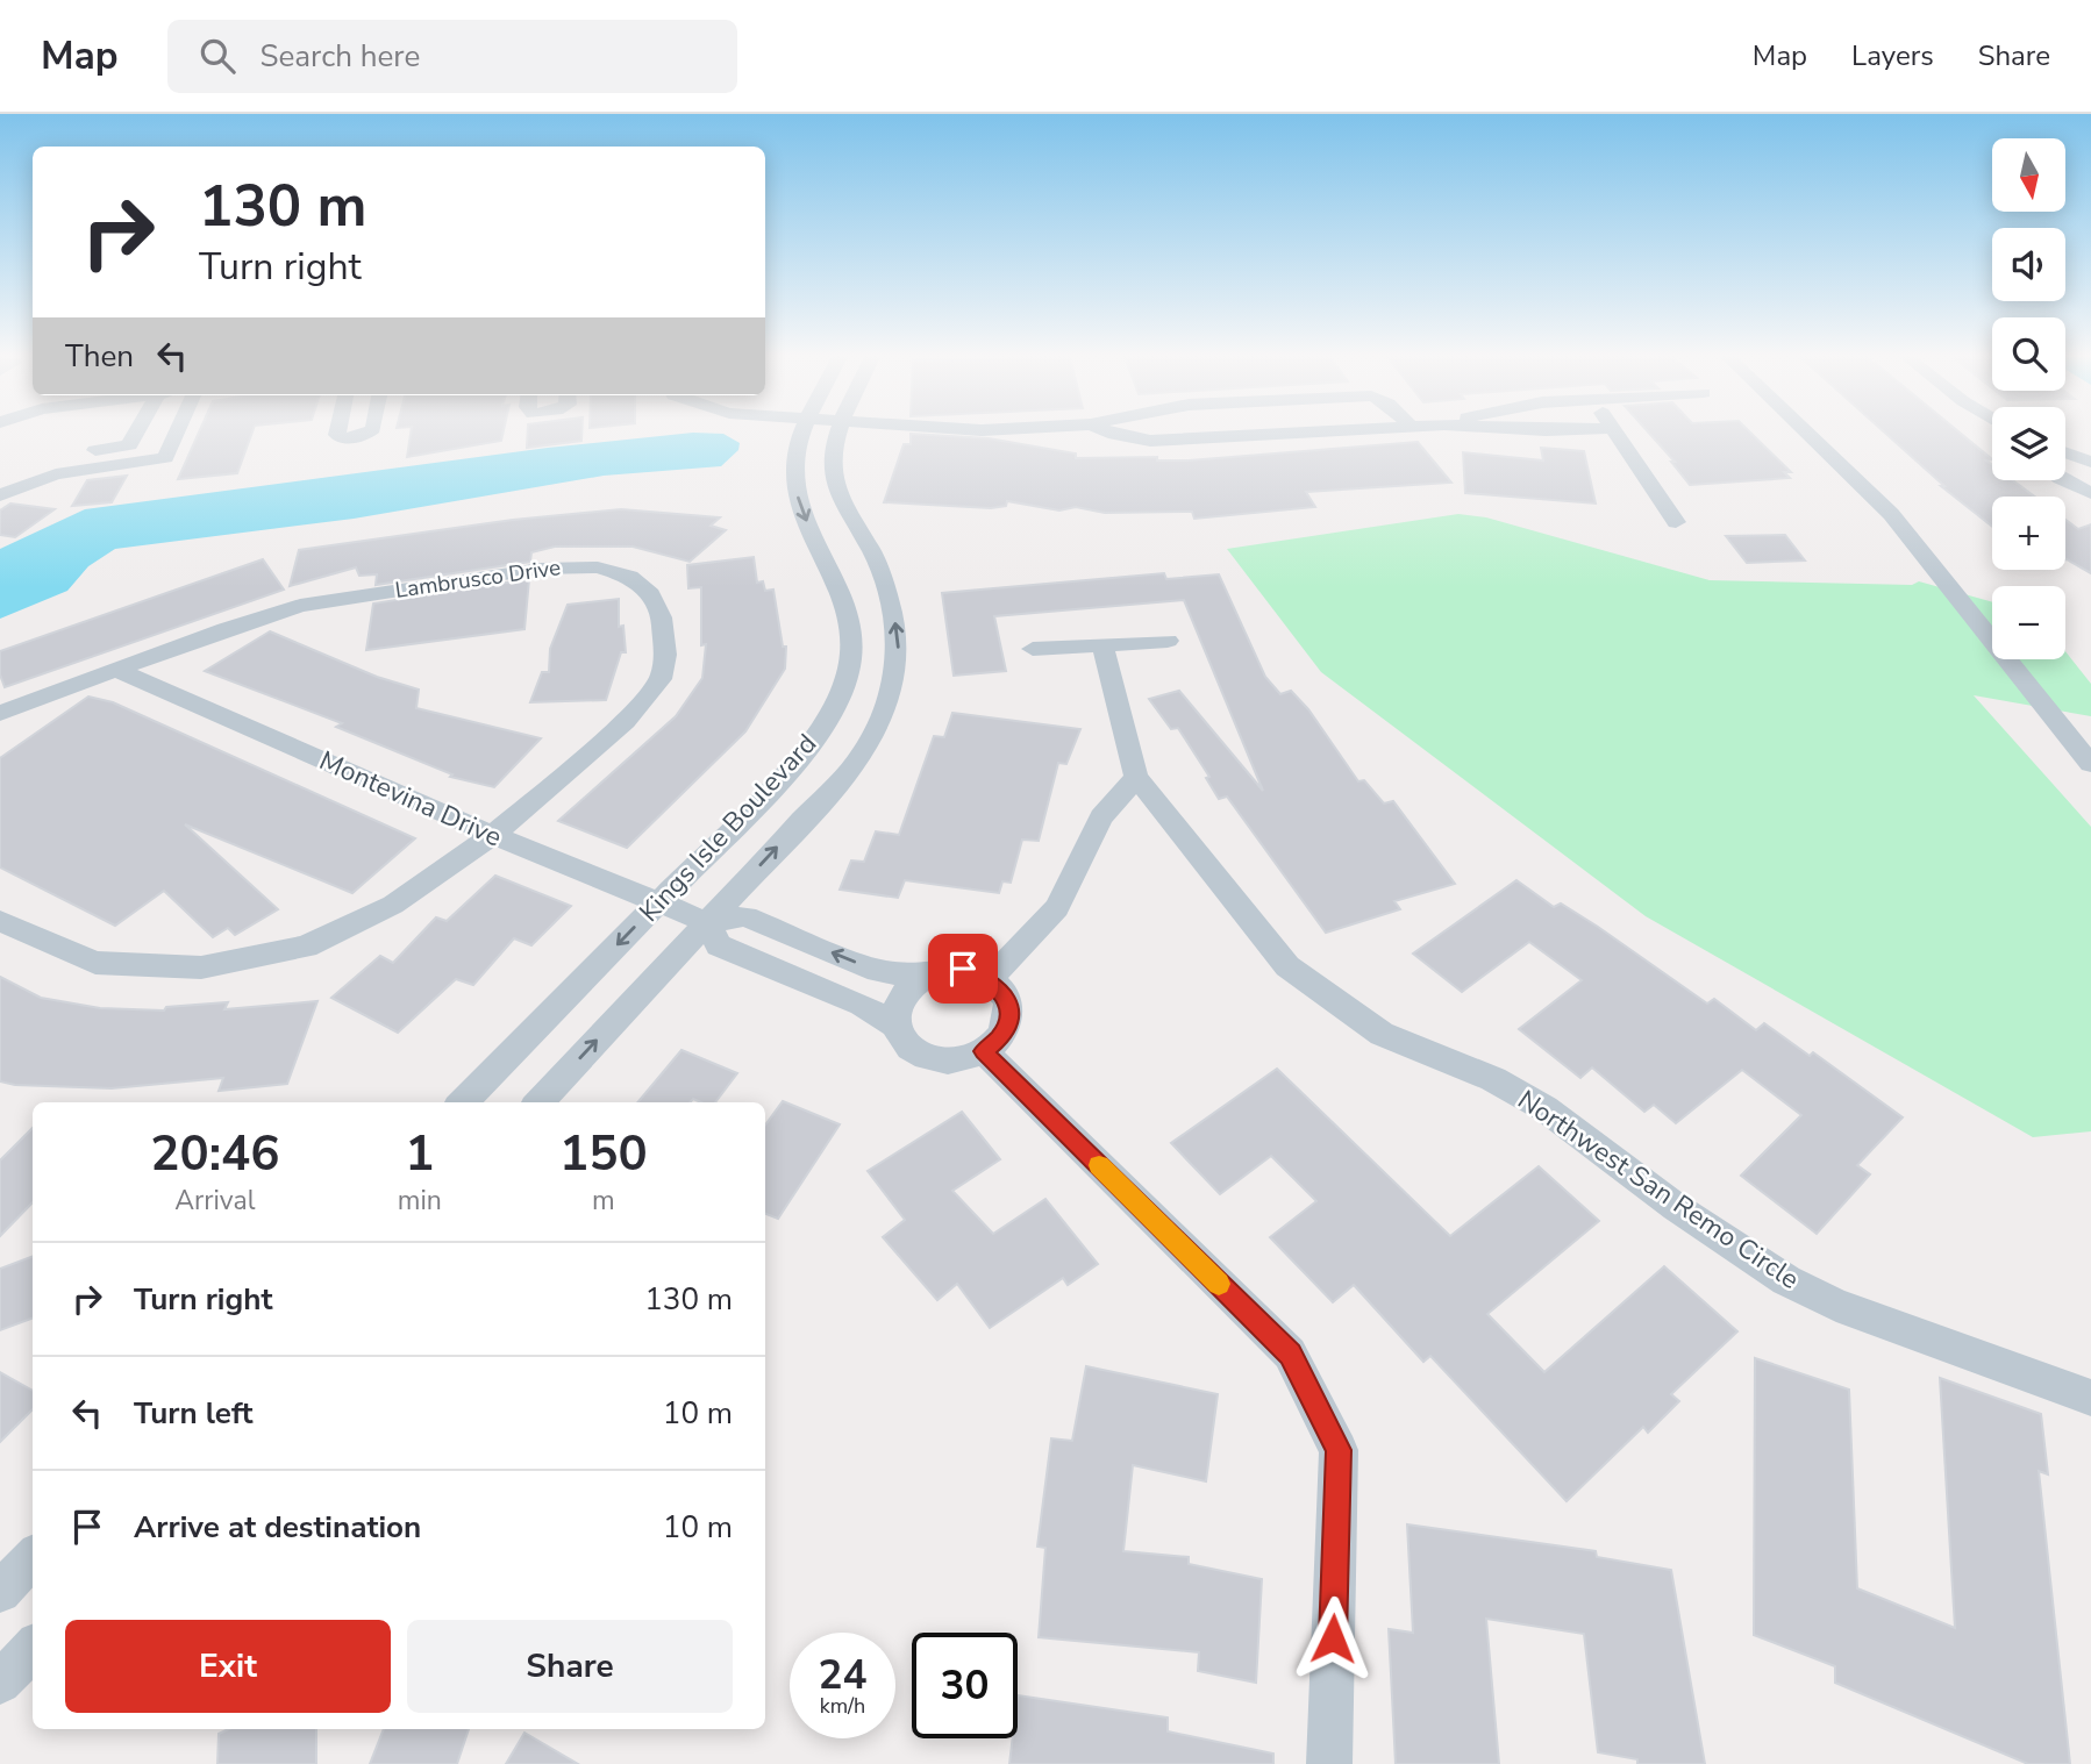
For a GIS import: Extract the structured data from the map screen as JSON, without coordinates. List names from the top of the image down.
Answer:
{
  "streets": {
    "street": [
      "Lambrusco Drive",
      "Montevina Drive",
      "Kings Isle Boulevard",
      "Northwest San Remo Circle"
    ]
  },
  "crossings": [
    ["Lambrusco Drive", "Montevina Drive"],
    ["Montevina Drive", "Kings Isle Boulevard"]
  ],
  "north": "bottom",
  "page": {
    "header": "Map",
    "search": "Search here",
    "nav": ["Map", "Layers", "Share"],
    "map_buttons": ["+", "−"],
    "turn": ["130 m", "Turn right"],
    "then": "Then",
    "eta": [
      "20:46",
      "Arrival",
      "1",
      "min",
      "150",
      "m"
    ],
    "list": [
      {
        "name": "Turn right",
        "value": "130 m"
      },
      {
        "name": "Turn left",
        "value": "10 m"
      },
      {
        "name": "Arrive at destination",
        "value": "10 m"
      }
    ],
    "buttons": ["Exit", "Share"],
    "speed": "24 km/h",
    "limit": "30"
  }
}
